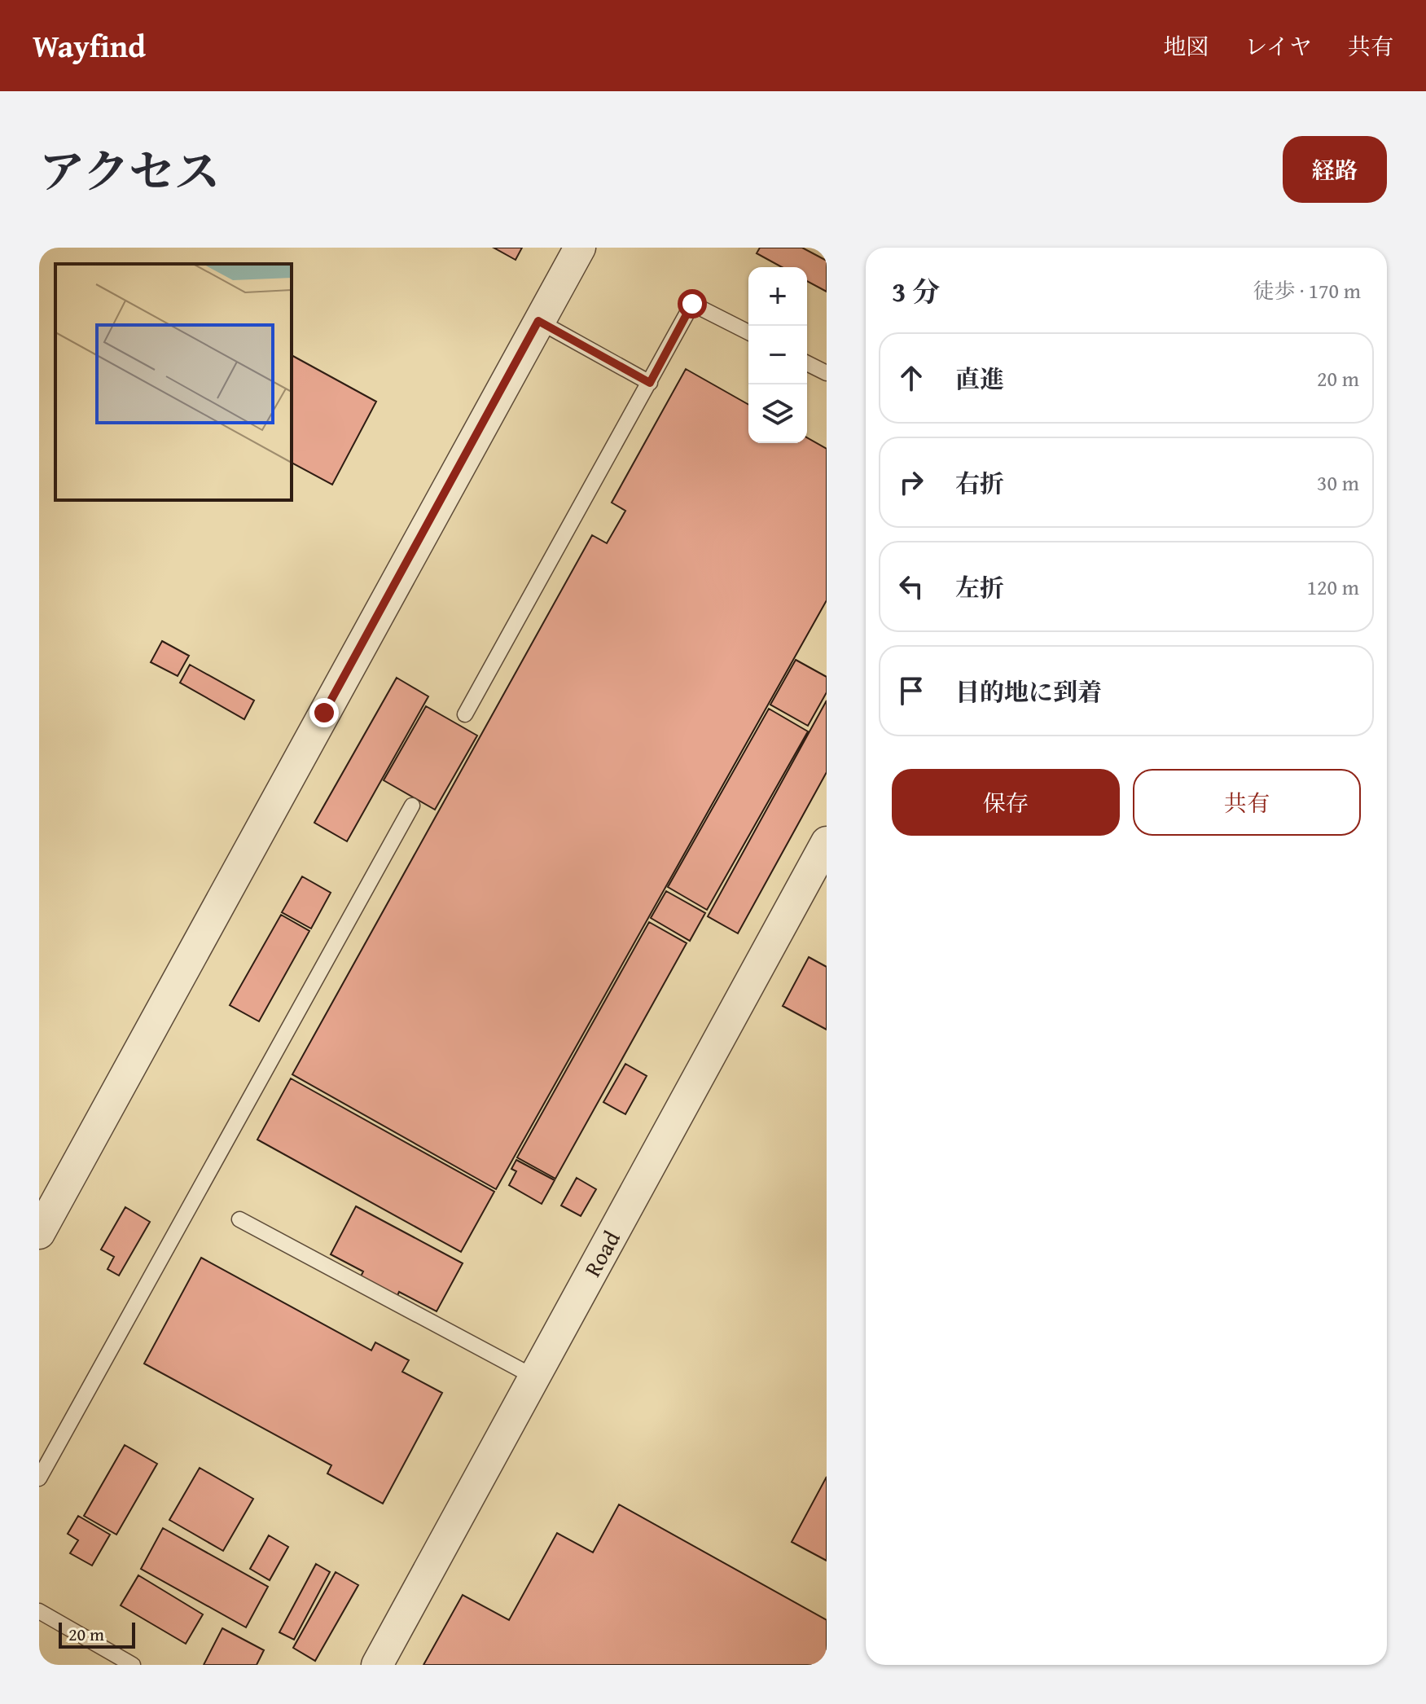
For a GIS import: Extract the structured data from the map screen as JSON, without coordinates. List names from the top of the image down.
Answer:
{
  "streets": {
    "street": ["Road"]
  },
  "scale_bar": "20 m",
  "page": {
    "header": "Wayfind",
    "nav": ["地図", "レイヤ", "共有"],
    "title": "アクセス",
    "buttons": [
      "経路",
      ["保存", "共有"]
    ],
    "heading": ["3 分", "徒歩 · 170 m"],
    "map_buttons": ["+", "−"],
    "list": [
      ["直進", "20 m"],
      ["右折", "30 m"],
      ["左折", "120 m"],
      "目的地に到着"
    ],
    "scale": "20 m"
  }
}
